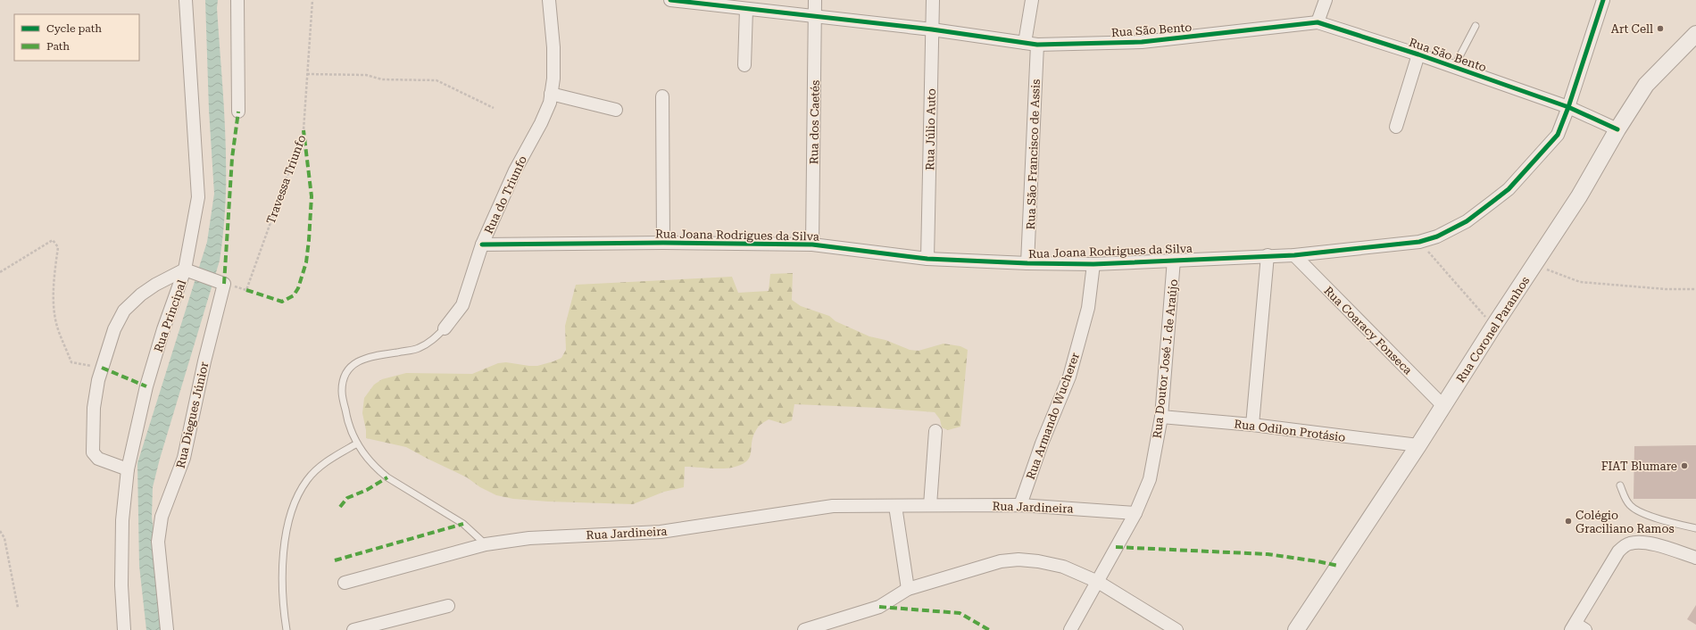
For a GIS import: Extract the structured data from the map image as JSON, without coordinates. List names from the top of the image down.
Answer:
{
  "streets": {
    "street": [
      "Rua São Bento",
      "Rua dos Caetés",
      "Rua Júlio Auto",
      "Rua São Francisco de Assis",
      "Rua do Triunfo",
      "Rua Joana Rodrigues da Silva",
      "Rua Principal",
      "Rua Coronel Paranhos",
      "Rua Coaracy Fonseca",
      "Rua Doutor José J. de Araújo",
      "Rua Diegues Júnior",
      "Rua Armando Wucherer",
      "Rua Odilon Protásio",
      "Rua Jardineira"
    ],
    "path": ["Travessa Triunfo"]
  },
  "crossings": [
    ["Rua São Bento", "Rua dos Caetés"],
    ["Rua São Bento", "Rua Júlio Auto"],
    ["Rua São Bento", "Rua São Francisco de Assis"],
    ["Rua São Bento", "Rua Joana Rodrigues da Silva"],
    ["Rua São Bento", "Rua Coronel Paranhos"],
    ["Rua dos Caetés", "Rua Joana Rodrigues da Silva"],
    ["Rua Júlio Auto", "Rua Joana Rodrigues da Silva"],
    ["Rua São Francisco de Assis", "Rua Joana Rodrigues da Silva"],
    ["Travessa Triunfo", "Rua Diegues Júnior"],
    ["Rua do Triunfo", "Rua Joana Rodrigues da Silva"],
    ["Rua Joana Rodrigues da Silva", "Rua Coaracy Fonseca"],
    ["Rua Joana Rodrigues da Silva", "Rua Doutor José J. de Araújo"],
    ["Rua Joana Rodrigues da Silva", "Rua Armando Wucherer"],
    ["Rua Coronel Paranhos", "Rua Coaracy Fonseca"],
    ["Rua Coronel Paranhos", "Rua Odilon Protásio"],
    ["Rua Doutor José J. de Araújo", "Rua Odilon Protásio"],
    ["Rua Doutor José J. de Araújo", "Rua Jardineira"],
    ["Rua Armando Wucherer", "Rua Jardineira"]
  ],
  "places": ["Art Cell", "FIAT Blumare", "Colégio Graciliano Ramos"],
  "legend": ["Cycle path", "Path"]
}
